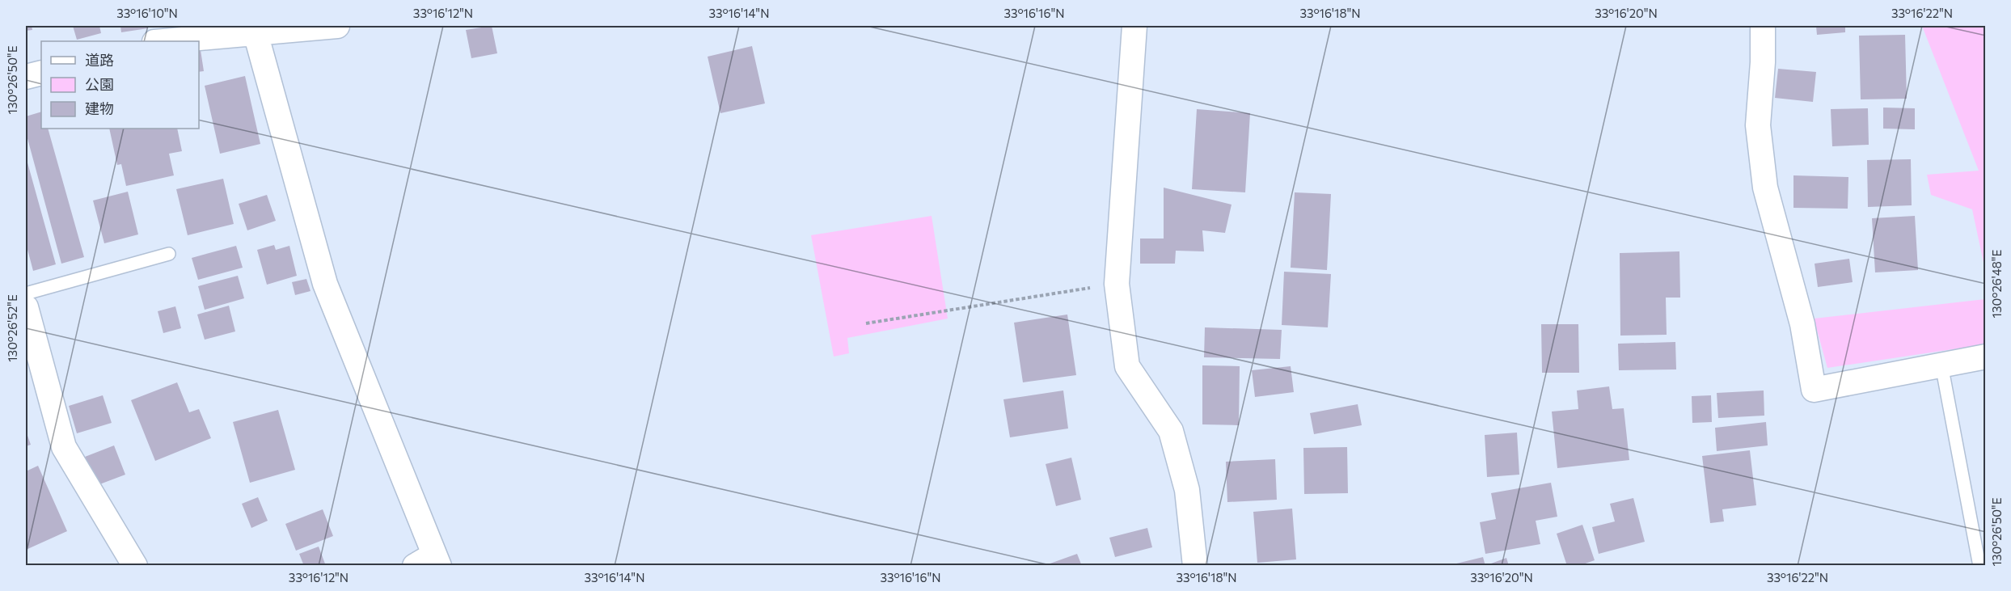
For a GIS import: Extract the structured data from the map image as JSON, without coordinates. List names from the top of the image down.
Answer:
{
  "legend": ["道路", "公園", "建物"],
  "coordinates": [
    "33°16'10\"N",
    "33°16'12\"N",
    "33°16'14\"N",
    "33°16'16\"N",
    "33°16'18\"N",
    "33°16'20\"N",
    "33°16'22\"N",
    "130°26'50\"E",
    "130°26'48\"E",
    "130°26'52\"E"
  ]
}
